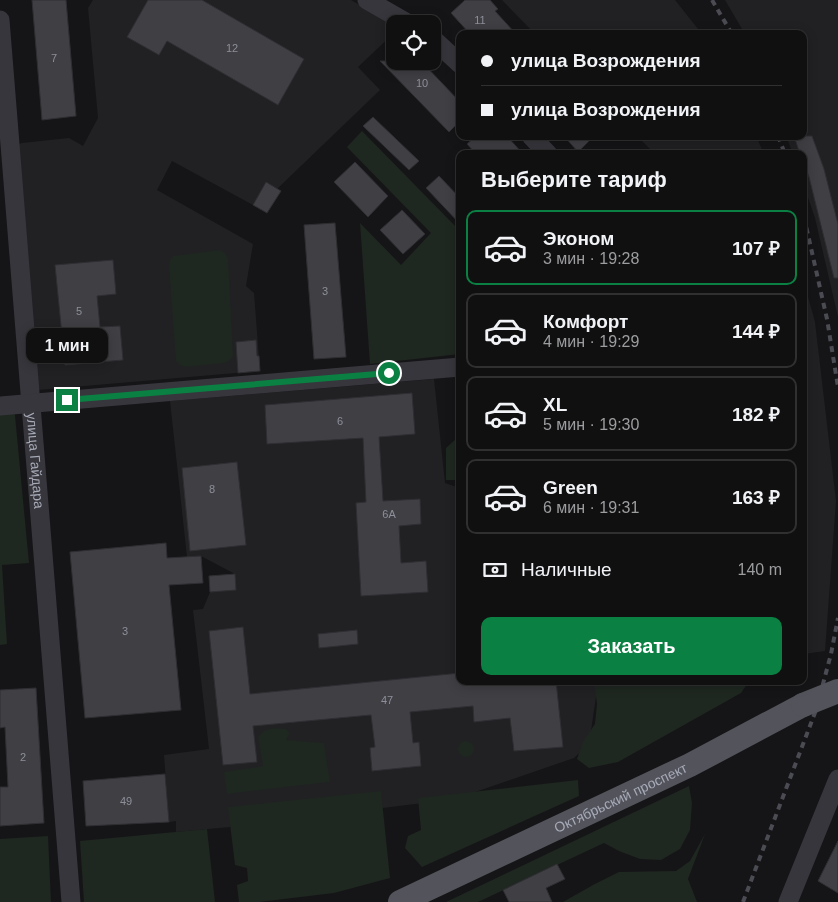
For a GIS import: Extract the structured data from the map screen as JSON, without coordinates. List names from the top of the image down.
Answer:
{
  "streets": {
    "main road": ["Октябрьский проспект"],
    "street": ["улица Гайдара"]
  },
  "house_numbers": [
    "11",
    "12",
    "7",
    "10",
    "3",
    "5",
    "6",
    "8",
    "6А",
    "3",
    "47",
    "2",
    "49"
  ],
  "page": {
    "banner": ["улица Возрождения", "улица Возрождения"],
    "heading": "Выберите тариф",
    "list": [
      {
        "name": "Эконом",
        "note": "3 мин · 19:28",
        "value": "107 ₽"
      },
      {
        "name": "Комфорт",
        "note": "4 мин · 19:29",
        "value": "144 ₽"
      },
      {
        "name": "XL",
        "note": "5 мин · 19:30",
        "value": "182 ₽"
      },
      {
        "name": "Green",
        "note": "6 мин · 19:31",
        "value": "163 ₽"
      }
    ],
    "bubble": "1 мин",
    "pay": ["Наличные", "140 m"],
    "buttons": "Заказать"
  }
}
